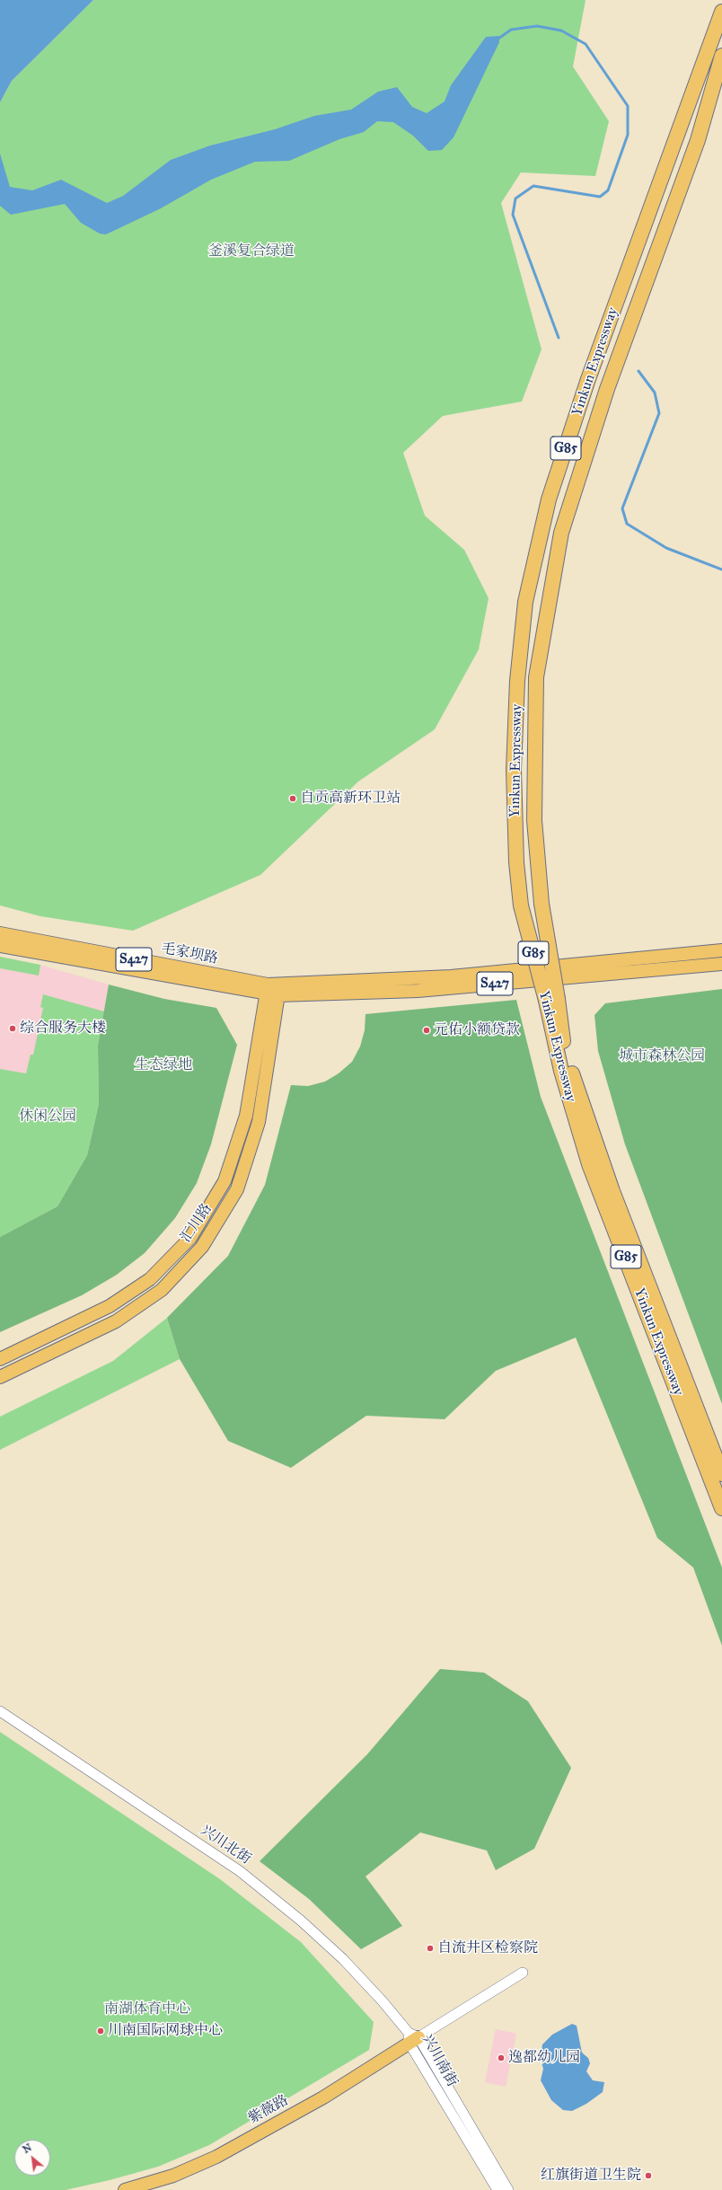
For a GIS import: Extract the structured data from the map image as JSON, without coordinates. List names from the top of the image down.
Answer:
{
  "streets": {
    "highway": ["Yinkun Expressway", "G85"],
    "main road": [
      "毛家坝路",
      "S427",
      "汇川路",
      "紫薇路"
    ],
    "street": ["兴川北街", "兴川南街"]
  },
  "crossings": [
    ["毛家坝路", "S427"],
    ["毛家坝路", "汇川路"],
    ["S427", "汇川路"],
    ["兴川北街", "兴川南街"],
    ["兴川北街", "紫薇路"],
    ["兴川南街", "紫薇路"]
  ],
  "parks": [
    "釜溪复合绿道",
    "城市森林公园",
    "生态绿地",
    "休闲公园",
    "南湖体育中心"
  ],
  "places": [
    "自贡高新环卫站",
    "综合服务大楼",
    "元佑小额贷款",
    "自流井区检察院",
    "川南国际网球中心",
    "逸都幼儿园",
    "红旗街道卫生院"
  ],
  "north": "top left"
}
